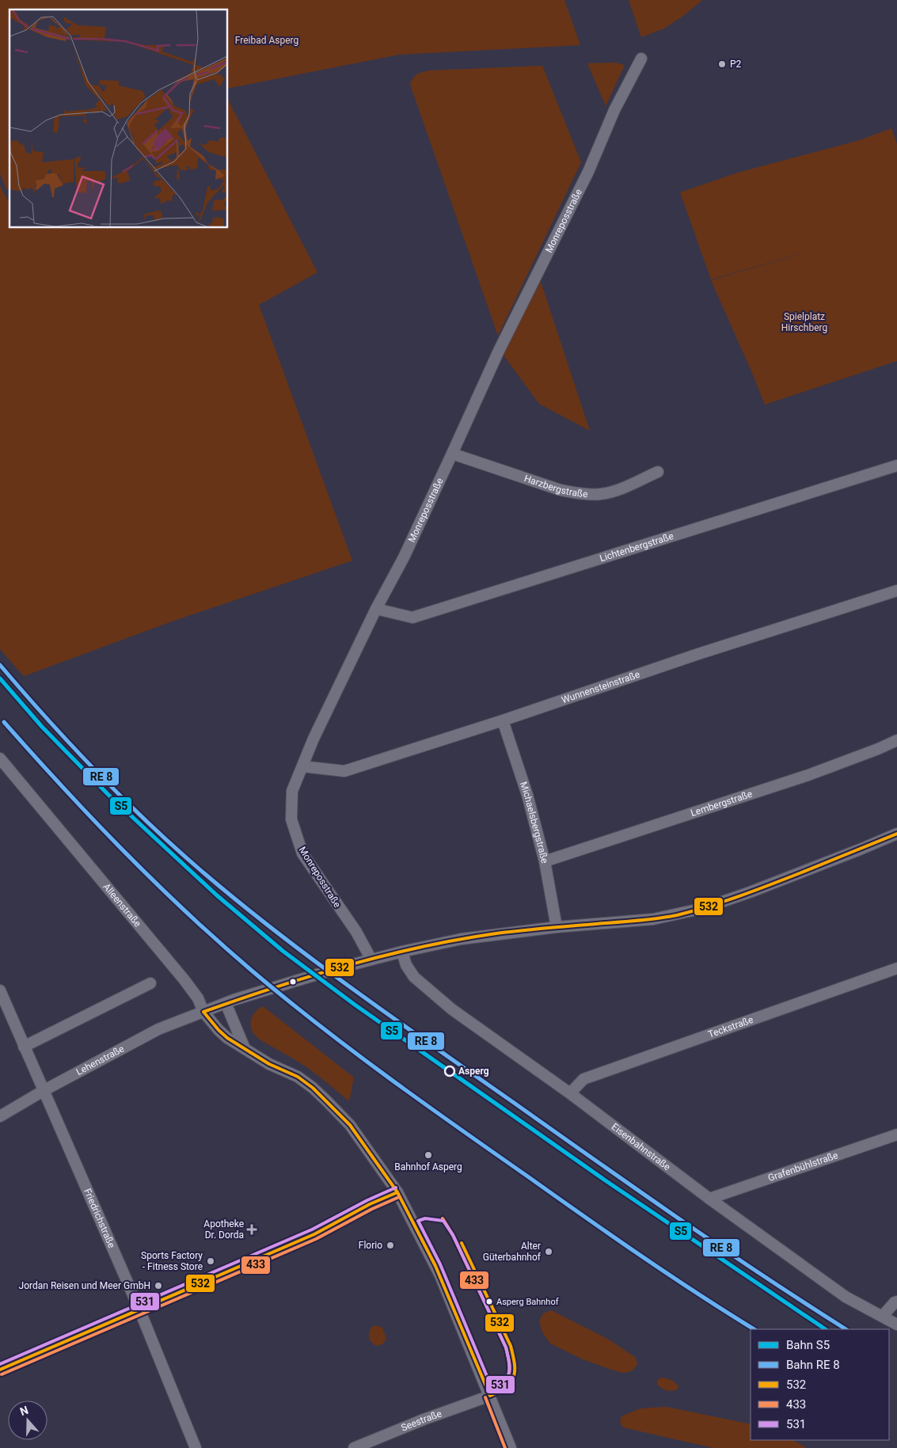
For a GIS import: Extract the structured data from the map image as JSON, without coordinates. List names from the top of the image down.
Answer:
{
  "streets": {
    "street": [
      "Monreposstraße",
      "Harzbergstraße",
      "Lichtenbergstraße",
      "Wunnensteinstraße",
      "Lembergstraße",
      "Michaelsbergstraße",
      "Alleenstraße",
      "Teckstraße",
      "Lehenstraße",
      "Eisenbahnstraße",
      "Grafenbühlstraße",
      "Friedrichstraße",
      "Seestraße"
    ]
  },
  "crossings": [
    ["Monreposstraße", "Harzbergstraße"],
    ["Monreposstraße", "Lichtenbergstraße"],
    ["Monreposstraße", "Wunnensteinstraße"],
    ["Monreposstraße", "Lehenstraße"],
    ["Wunnensteinstraße", "Michaelsbergstraße"],
    ["Lembergstraße", "Michaelsbergstraße"],
    ["Michaelsbergstraße", "Lehenstraße"],
    ["Alleenstraße", "Lehenstraße"],
    ["Alleenstraße", "Seestraße"],
    ["Teckstraße", "Eisenbahnstraße"],
    ["Lehenstraße", "Eisenbahnstraße"],
    ["Lehenstraße", "Friedrichstraße"],
    ["Eisenbahnstraße", "Grafenbühlstraße"]
  ],
  "parks": ["Freibad Asperg", "Spielplatz Hirschberg"],
  "places": {
    "other": [
      "P2",
      "Asperg",
      "Bahnhof Asperg",
      "Florio",
      "Alter Güterbahnhof",
      "Sports Factory - Fitness Store",
      "Jordan Reisen und Meer GmbH",
      "Asperg Bahnhof"
    ],
    "health": ["Apotheke Dr. Dorda"]
  },
  "lines": [
    "rail line S5",
    "transit line 532",
    "transit line 531",
    "transit line 433"
  ],
  "legend": [
    "Bahn S5",
    "Bahn RE 8",
    "532",
    "433",
    "531"
  ],
  "north": "top"
}
